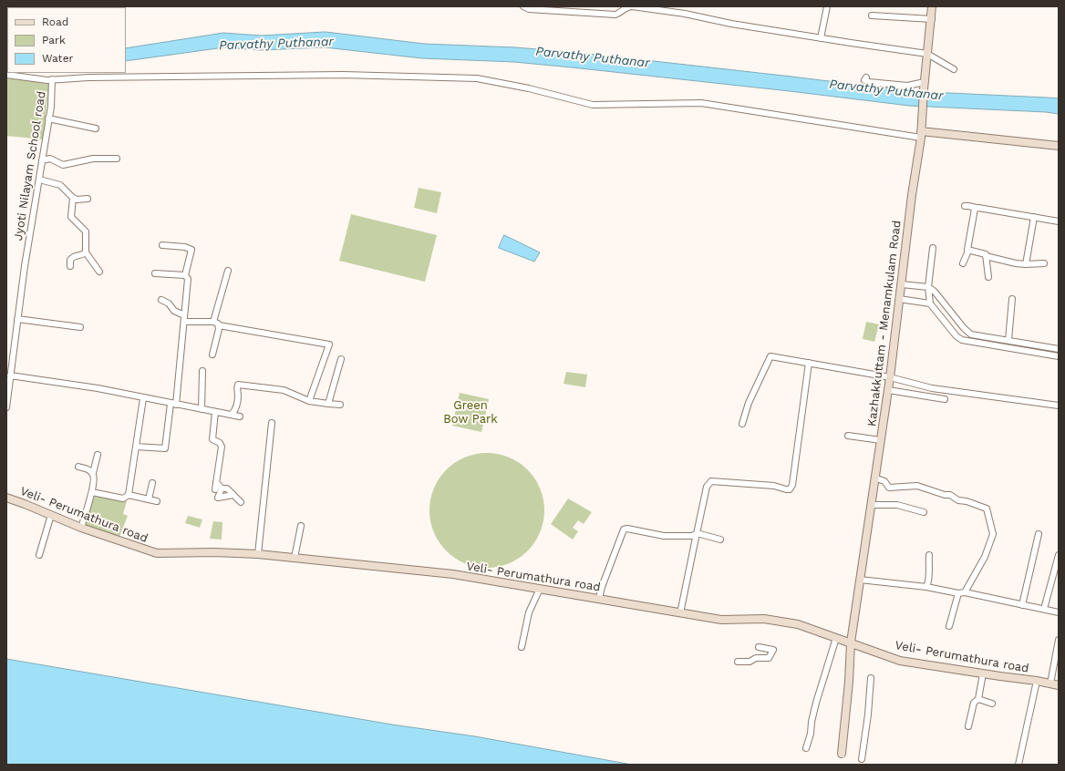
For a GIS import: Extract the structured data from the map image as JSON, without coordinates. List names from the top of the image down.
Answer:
{
  "streets": {
    "main road": ["Kazhakkuttam - Menamkulam Road", "Veli- Perumathura road"],
    "street": ["Jyoti Nilayam School road"]
  },
  "crossings": [
    ["Kazhakkuttam - Menamkulam Road", "Veli- Perumathura road"]
  ],
  "water": ["Parvathy Puthanar"],
  "parks": ["Green Bow Park"],
  "legend": ["Road", "Park", "Water"]
}
